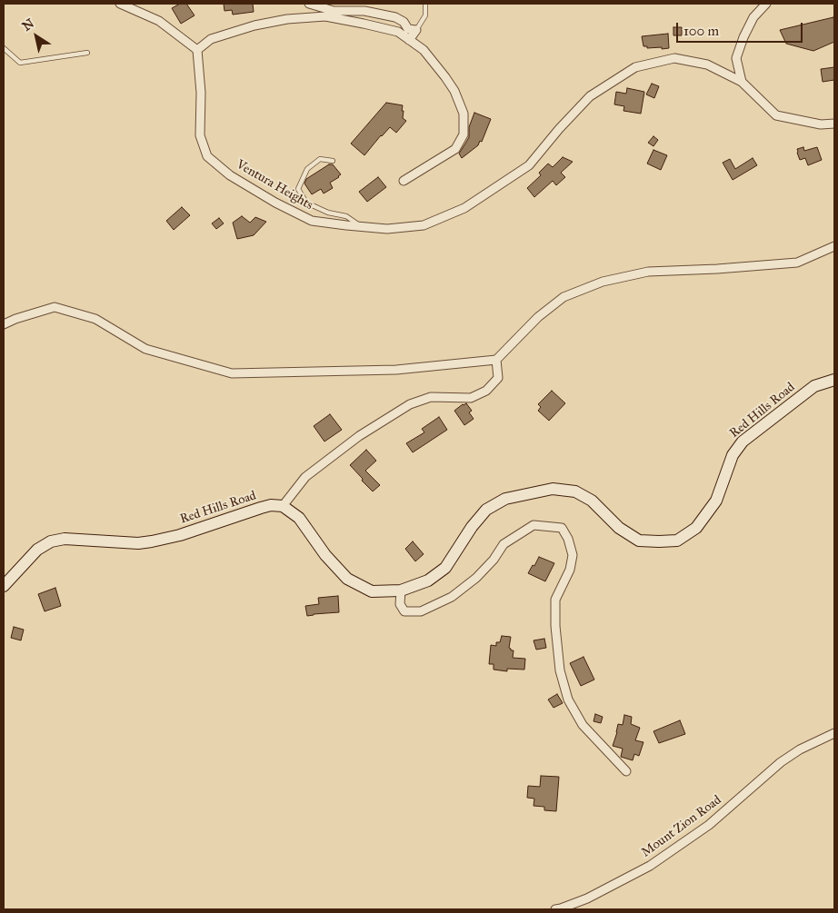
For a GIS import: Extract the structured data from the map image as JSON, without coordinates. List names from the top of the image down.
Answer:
{
  "streets": {
    "main road": ["Red Hills Road"],
    "street": ["Ventura Heights", "Mount Zion Road"]
  },
  "scale_bar": "100 m",
  "north": "top left"
}
